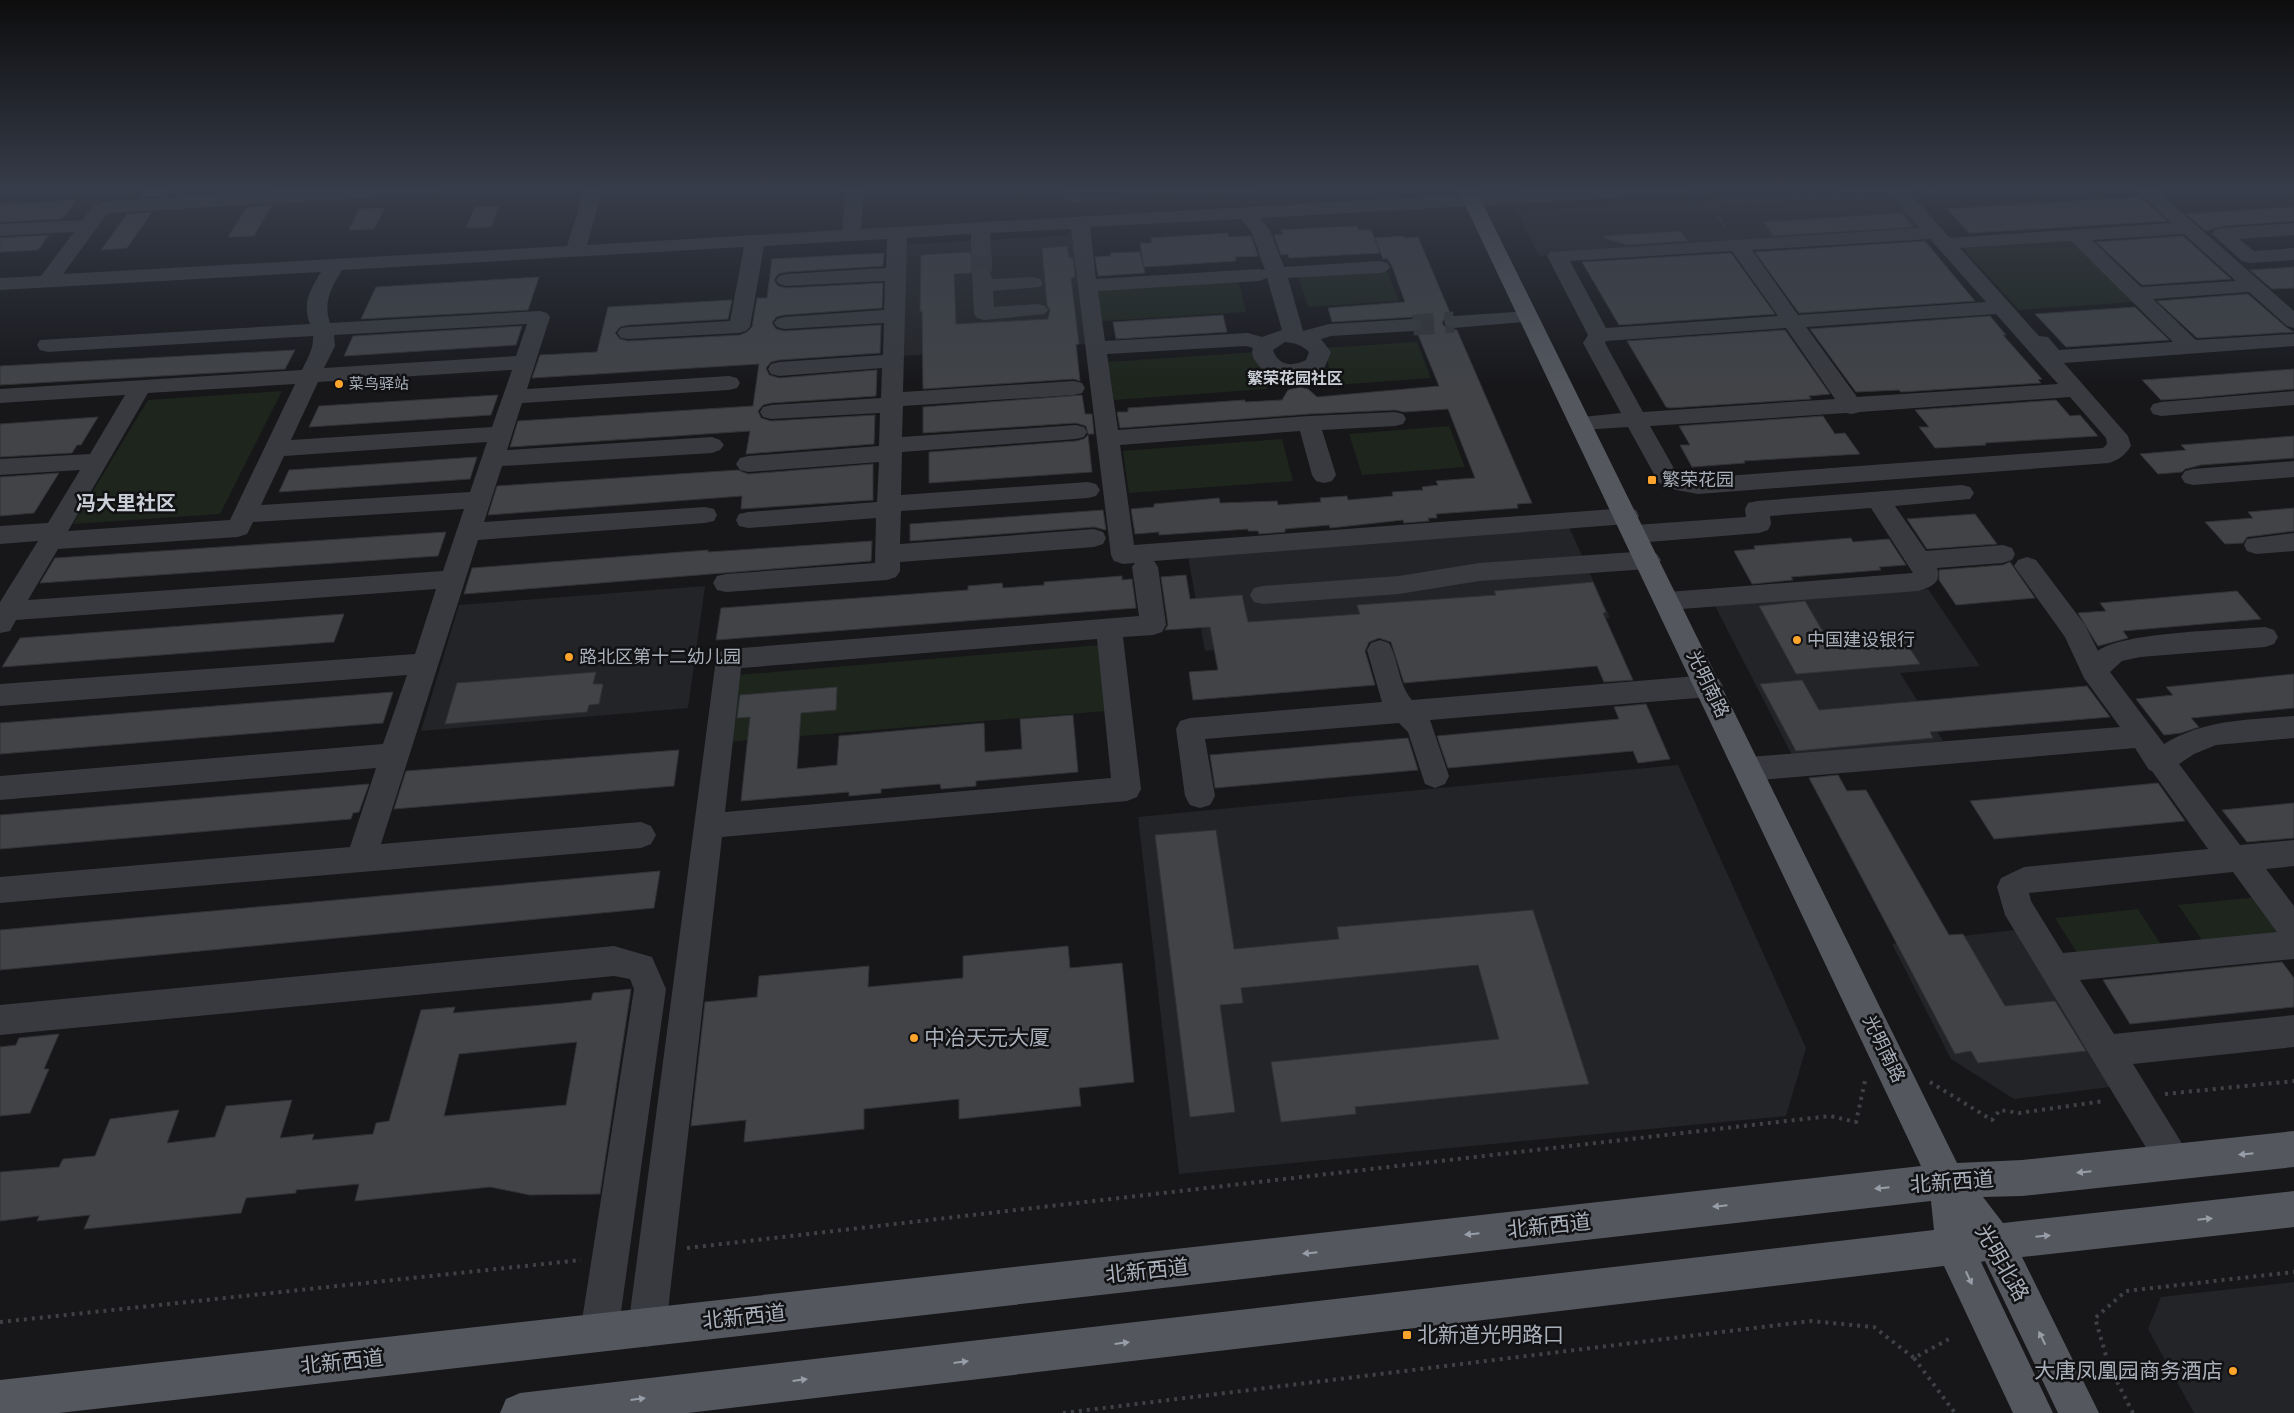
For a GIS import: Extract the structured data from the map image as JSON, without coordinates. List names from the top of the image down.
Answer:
{
  "streets": {
    "main road": ["光明南路", "北新西道", "光明北路"]
  },
  "crossings": [
    ["光明南路", "北新西道"],
    ["光明南路", "光明北路"],
    ["北新西道", "光明北路"]
  ],
  "districts": ["繁荣花园社区", "冯大里社区"],
  "places": {
    "other": [
      "菜鸟驿站",
      "中国建设银行",
      "路北区第十二幼儿园",
      "中冶天元大厦",
      "大唐凤凰园商务酒店"
    ],
    "transit": ["繁荣花园", "北新道光明路口"]
  }
}
